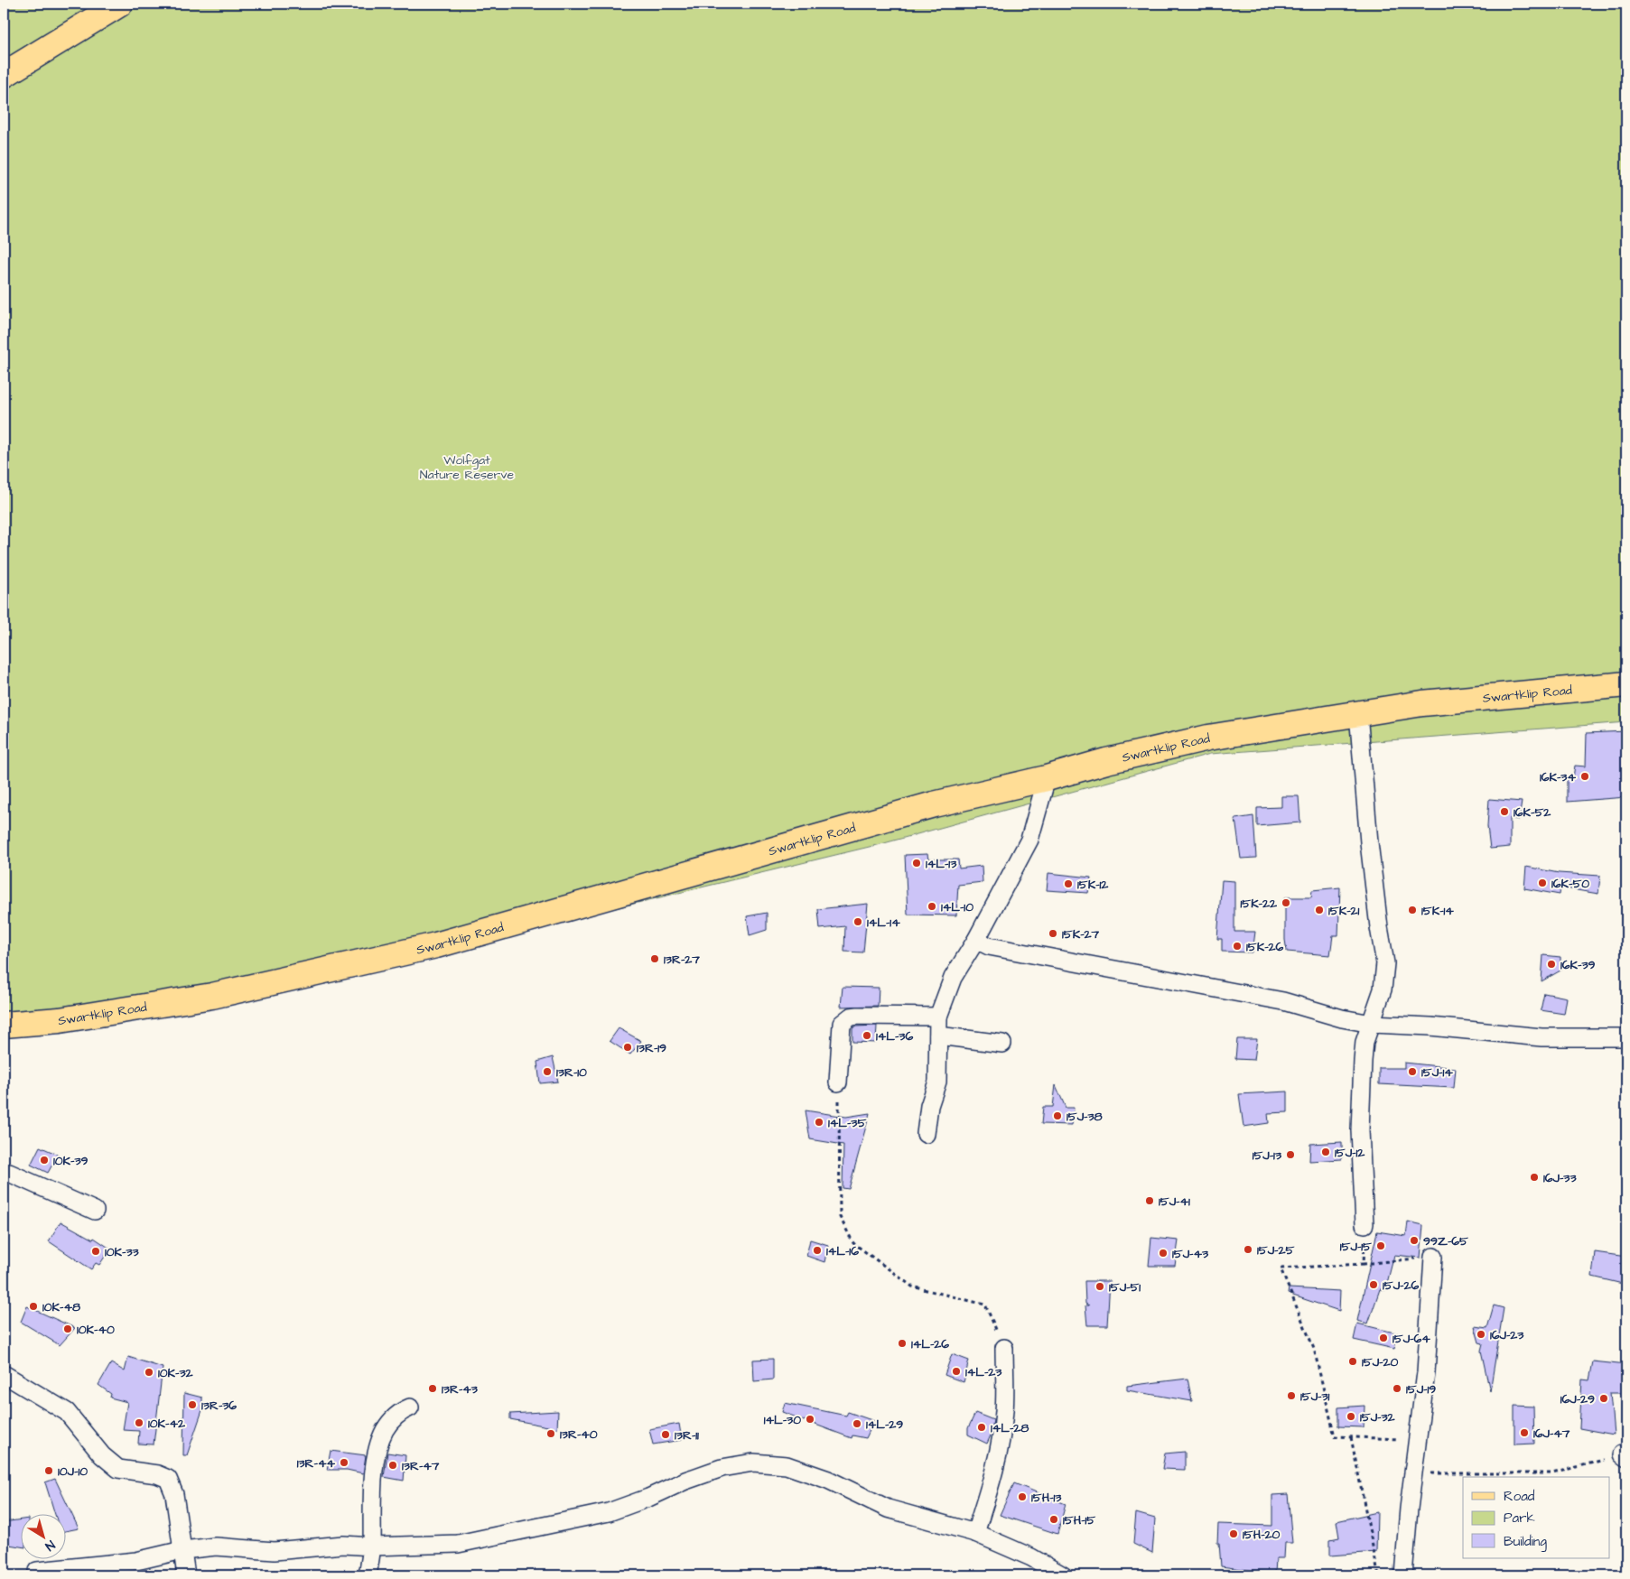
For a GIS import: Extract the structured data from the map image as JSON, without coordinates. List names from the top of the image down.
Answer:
{
  "streets": {
    "main road": ["Swartklip Road"]
  },
  "parks": ["Wolfgat Nature Reserve"],
  "places": [
    "16K-34",
    "16K-52",
    "14L-13",
    "16K-50",
    "15K-12",
    "15K-22",
    "14L-10",
    "15K-21",
    "15K-14",
    "14L-14",
    "15K-27",
    "15K-26",
    "13R-27",
    "16K-39",
    "14L-36",
    "13R-19",
    "13R-10",
    "15J-14",
    "15J-38",
    "14L-35",
    "15J-12",
    "15J-13",
    "10K-39",
    "16J-33",
    "15J-41",
    "99Z-65",
    "15J-15",
    "15J-25",
    "14L-16",
    "10K-33",
    "15J-43",
    "15J-26",
    "15J-51",
    "10K-48",
    "10K-40",
    "16J-23",
    "15J-64",
    "14L-26",
    "15J-20",
    "14L-23",
    "10K-32",
    "13R-43",
    "15J-19",
    "15J-31",
    "16J-29",
    "13R-36",
    "15J-32",
    "14L-30",
    "10K-42",
    "14L-29",
    "14L-28",
    "16J-47",
    "13R-40",
    "13R-11",
    "13R-44",
    "13R-47",
    "10J-10",
    "15H-13",
    "15H-15",
    "15H-20"
  ],
  "legend": ["Road", "Park", "Building"],
  "north": "bottom right"
}
